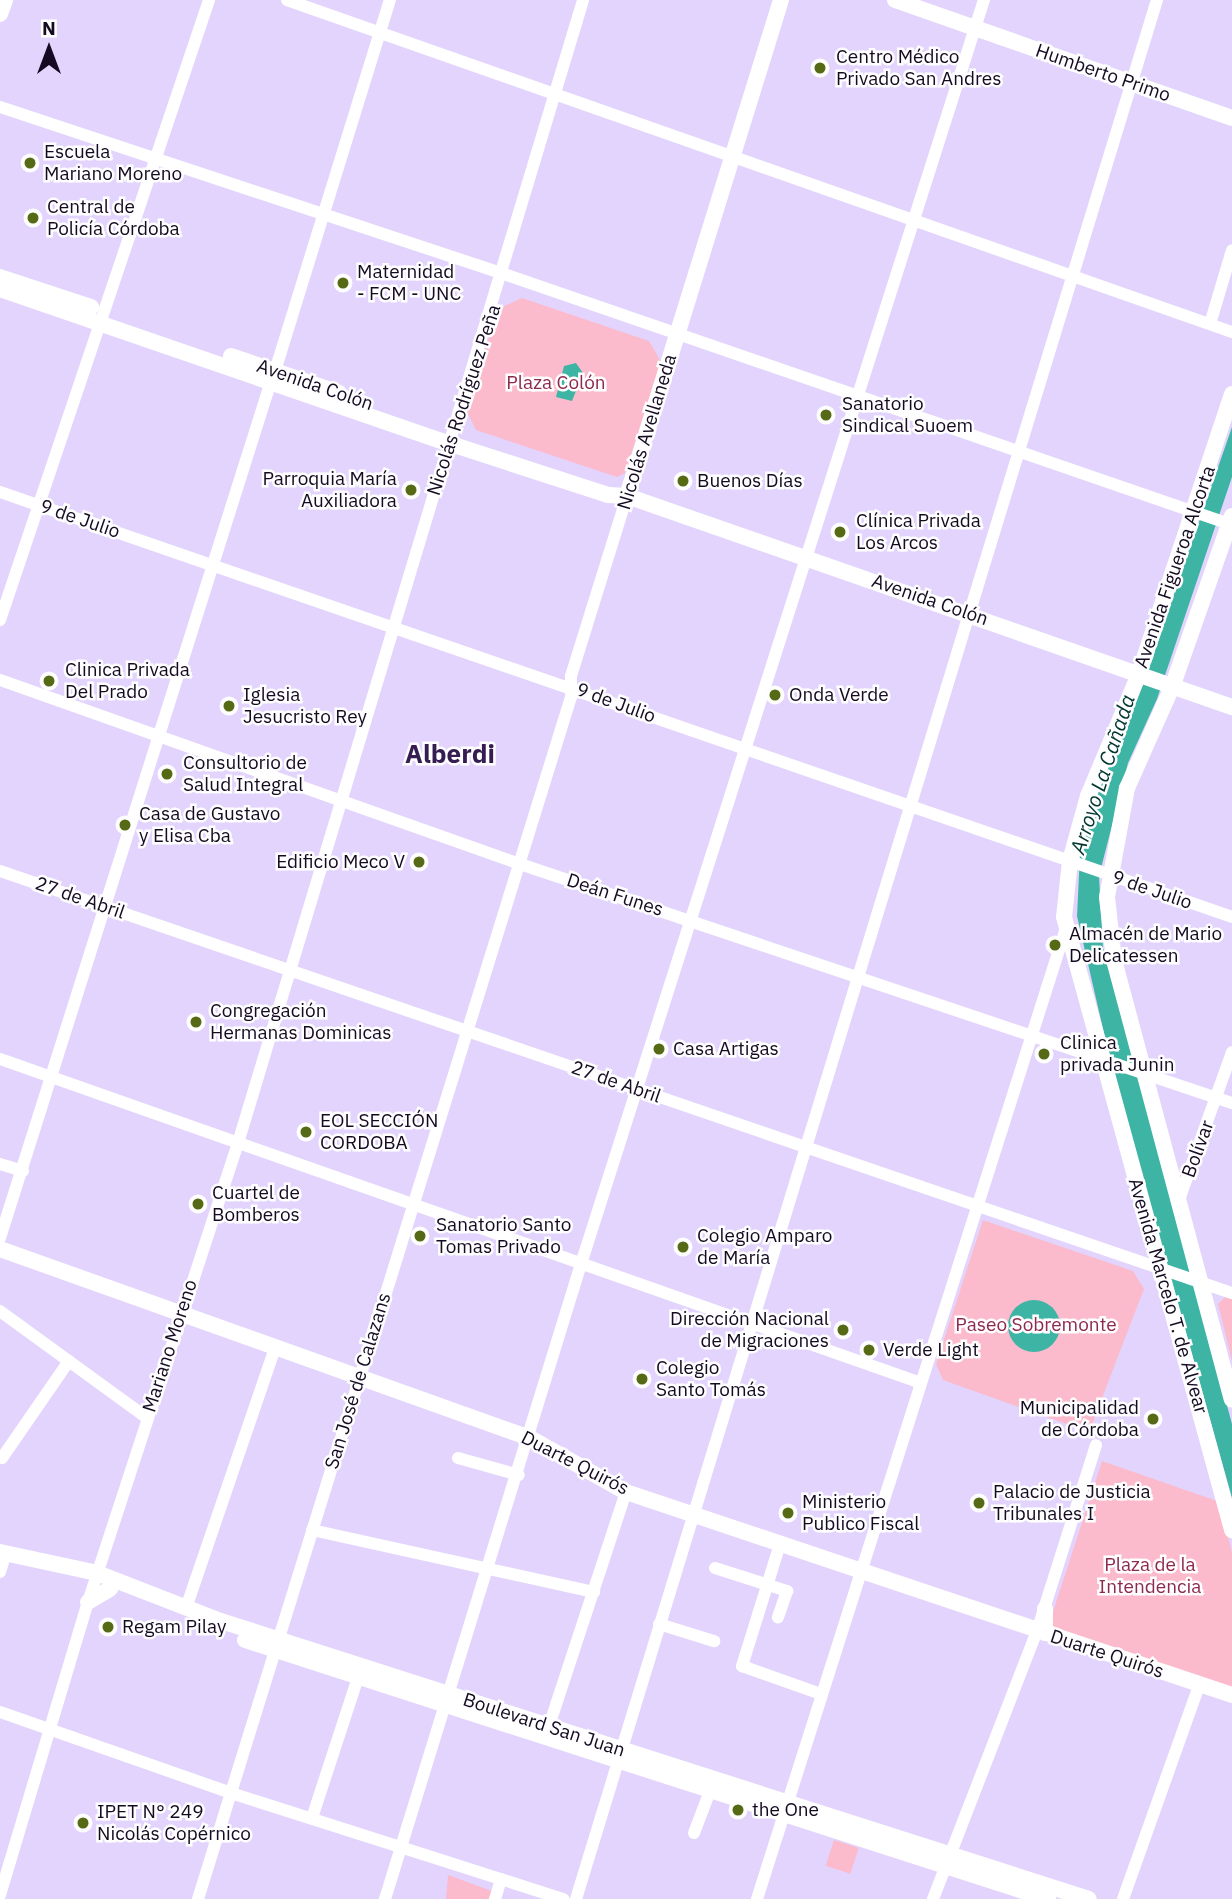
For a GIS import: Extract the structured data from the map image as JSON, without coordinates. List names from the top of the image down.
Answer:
{
  "streets": {
    "main road": [
      "Humberto Primo",
      "Avenida Colón",
      "Nicolás Avellaneda",
      "Avenida Figueroa Alcorta",
      "Avenida Marcelo T. de Alvear",
      "Duarte Quirós",
      "Boulevard San Juan"
    ],
    "street": [
      "Nicolás Rodríguez Peña",
      "9 de Julio",
      "Deán Funes",
      "27 de Abril",
      "Bolívar",
      "Mariano Moreno",
      "San José de Calazans"
    ]
  },
  "crossings": [
    ["Avenida Colón", "Nicolás Rodríguez Peña"],
    ["Avenida Colón", "Nicolás Avellaneda"],
    ["Avenida Colón", "Avenida Figueroa Alcorta"],
    ["Nicolás Rodríguez Peña", "9 de Julio"],
    ["Nicolás Rodríguez Peña", "Deán Funes"],
    ["Nicolás Rodríguez Peña", "Mariano Moreno"],
    ["Nicolás Avellaneda", "9 de Julio"],
    ["Nicolás Avellaneda", "Deán Funes"],
    ["Nicolás Avellaneda", "San José de Calazans"],
    ["9 de Julio", "Avenida Figueroa Alcorta"],
    ["Avenida Figueroa Alcorta", "Deán Funes"],
    ["Avenida Figueroa Alcorta", "Avenida Marcelo T. de Alvear"],
    ["Deán Funes", "Bolívar"],
    ["Deán Funes", "Avenida Marcelo T. de Alvear"],
    ["Deán Funes", "Mariano Moreno"],
    ["Deán Funes", "San José de Calazans"],
    ["27 de Abril", "Avenida Marcelo T. de Alvear"],
    ["27 de Abril", "Mariano Moreno"],
    ["27 de Abril", "San José de Calazans"],
    ["Bolívar", "Avenida Marcelo T. de Alvear"],
    ["Mariano Moreno", "Duarte Quirós"],
    ["Mariano Moreno", "Boulevard San Juan"],
    ["San José de Calazans", "Duarte Quirós"],
    ["San José de Calazans", "Boulevard San Juan"]
  ],
  "districts": ["Alberdi"],
  "water": ["Arroyo La Cañada"],
  "parks": ["Plaza Colón", "Paseo Sobremonte", "Plaza de la Intendencia"],
  "places": [
    "Centro Médico Privado San Andres",
    "Escuela Mariano Moreno",
    "Central de Policía Córdoba",
    "Maternidad - FCM - UNC",
    "Sanatorio Sindical Suoem",
    "Buenos Días",
    "Parroquia María Auxiliadora",
    "Clínica Privada Los Arcos",
    "Clinica Privada Del Prado",
    "Onda Verde",
    "Iglesia Jesucristo Rey",
    "Consultorio de Salud Integral",
    "Casa de Gustavo y Elisa Cba",
    "Edificio Meco V",
    "Almacén de Mario Delicatessen",
    "Congregación Hermanas Dominicas",
    "Casa Artigas",
    "Clinica privada Junin",
    "EOL SECCIÓN CORDOBA",
    "Cuartel de Bomberos",
    "Sanatorio Santo Tomas Privado",
    "Colegio Amparo de María",
    "Dirección Nacional de Migraciones",
    "Verde Light",
    "Colegio Santo Tomás",
    "Municipalidad de Córdoba",
    "Palacio de Justicia Tribunales I",
    "Ministerio Publico Fiscal",
    "Regam Pilay",
    "the One",
    "IPET N° 249 Nicolás Copérnico"
  ],
  "north": "top"
}
